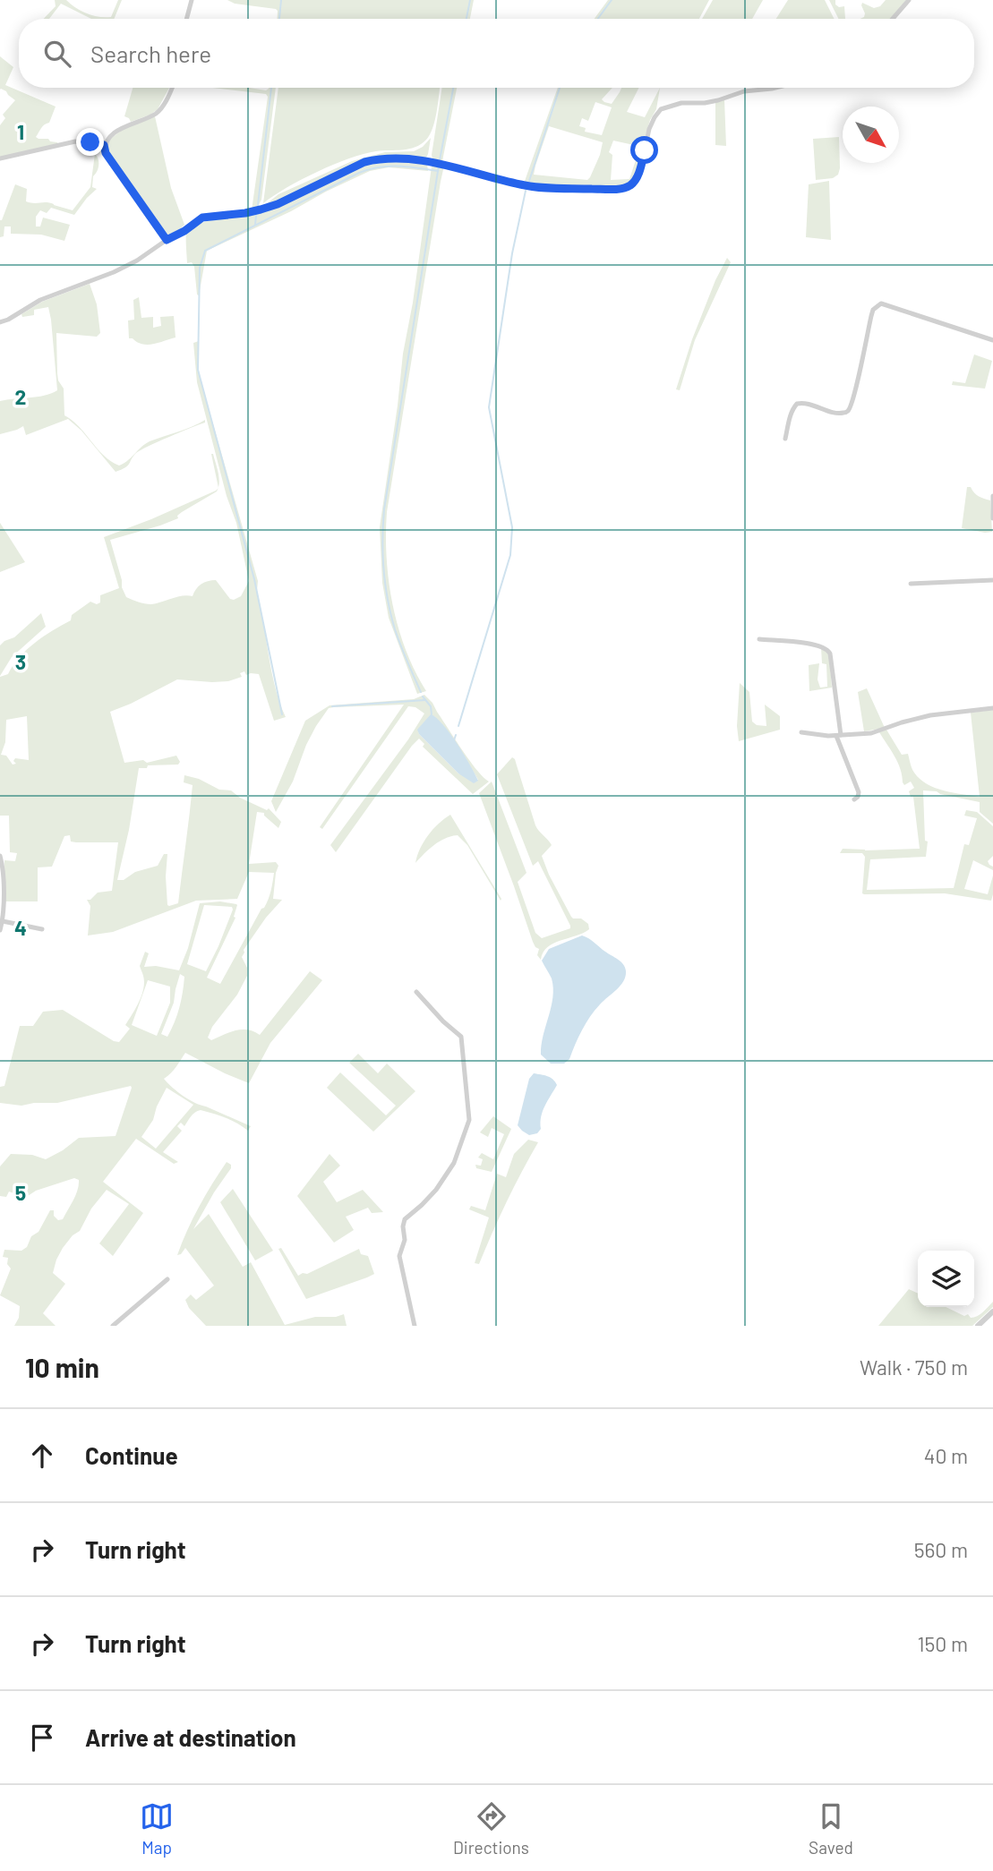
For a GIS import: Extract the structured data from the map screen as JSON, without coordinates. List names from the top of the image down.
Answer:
{
  "north": "bottom right",
  "page": {
    "search": "Search here",
    "heading": ["10 min", "Walk · 750 m"],
    "list": [
      ["Continue", "40 m"],
      ["Turn right", "560 m"],
      ["Turn right", "150 m"],
      "Arrive at destination"
    ],
    "nav": ["Map", "Directions", "Saved"]
  },
  "grid": {
    "rows": [
      "1",
      "2",
      "3",
      "4",
      "5"
    ]
  }
}
